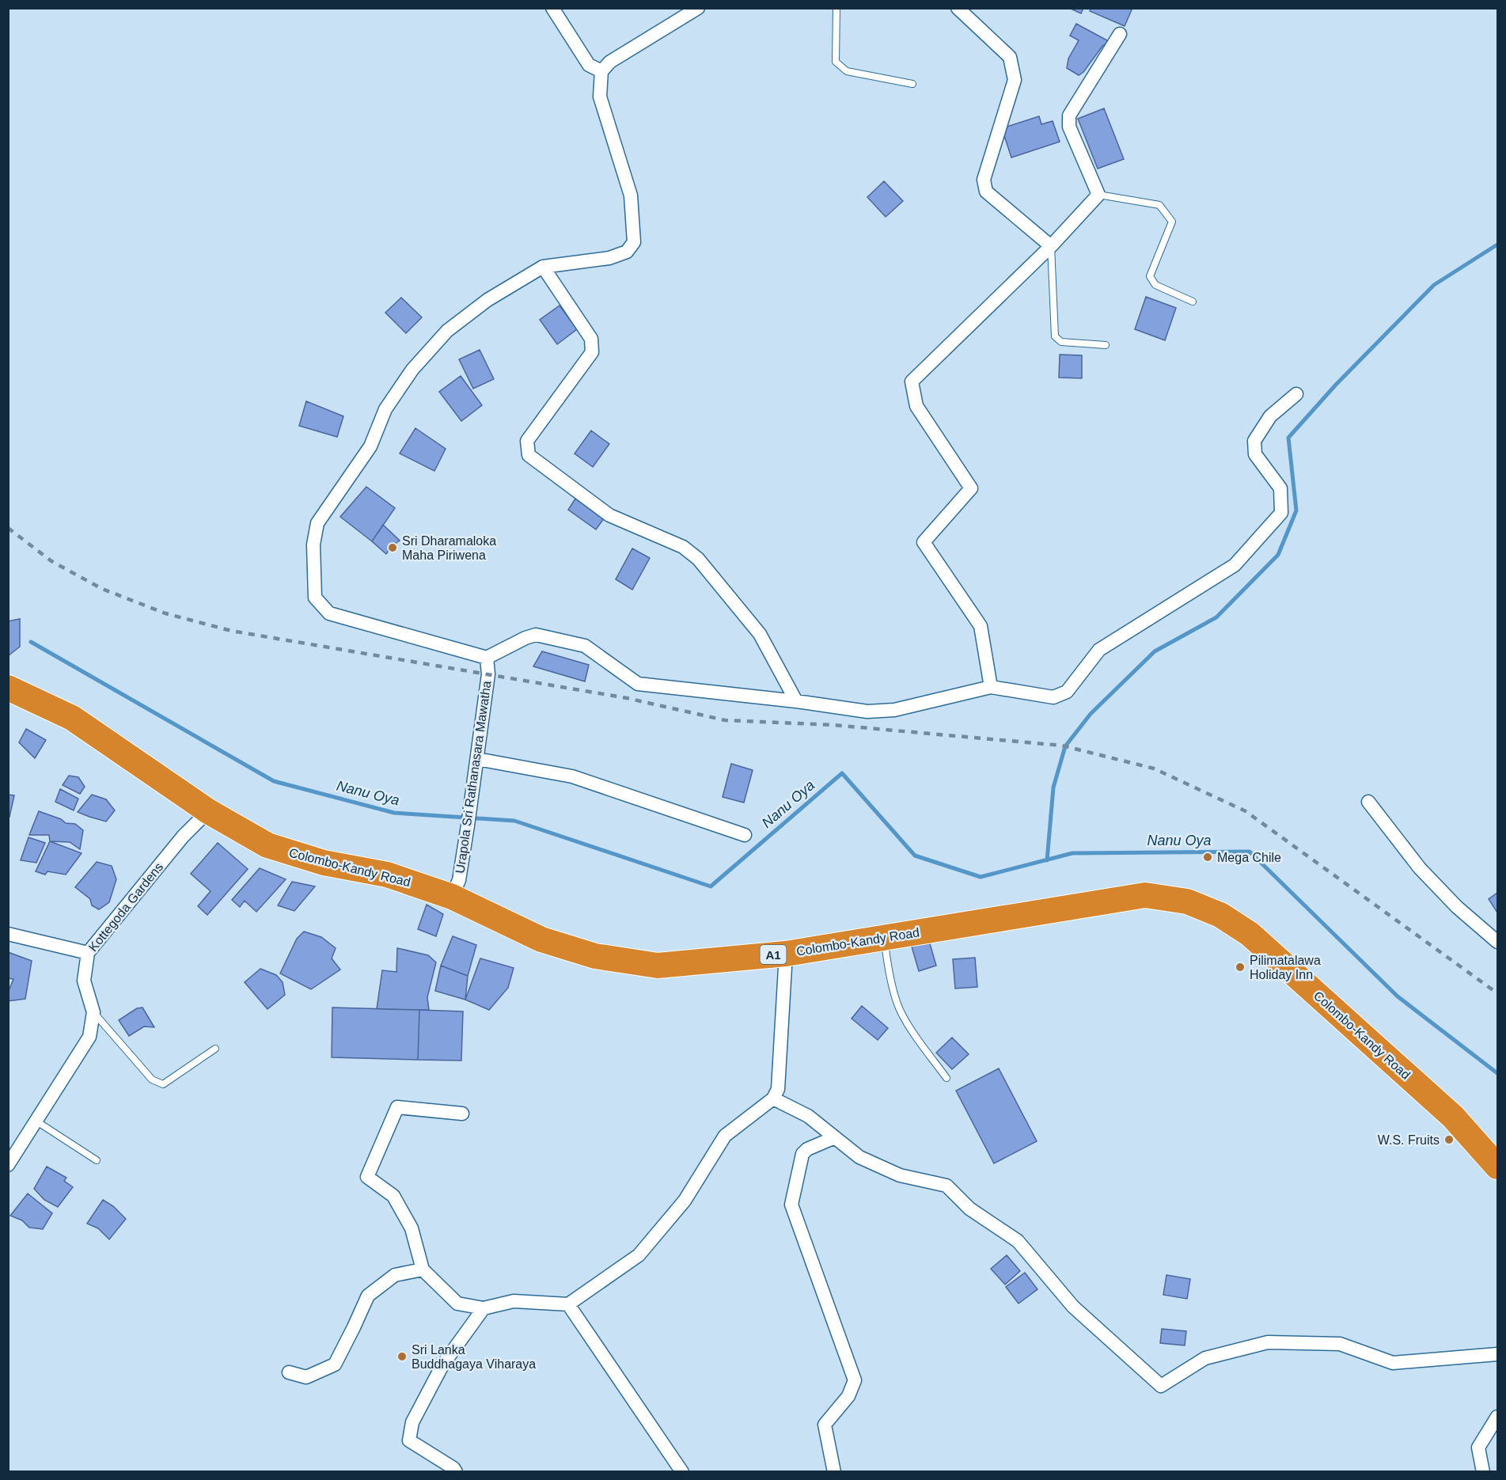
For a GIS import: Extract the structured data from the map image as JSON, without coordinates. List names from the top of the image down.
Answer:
{
  "streets": {
    "highway": ["Colombo-Kandy Road", "A1"],
    "street": ["Urapola Sri Rathanasara Mawatha", "Kottegoda Gardens"]
  },
  "crossings": [
    ["Urapola Sri Rathanasara Mawatha", "Colombo-Kandy Road"],
    ["Colombo-Kandy Road", "Kottegoda Gardens"]
  ],
  "water": ["Nanu Oya"],
  "places": [
    "Sri Dharamaloka Maha Piriwena",
    "Mega Chile",
    "Pilimatalawa Holiday Inn",
    "W.S. Fruits",
    "Sri Lanka Buddhagaya Viharaya"
  ]
}
